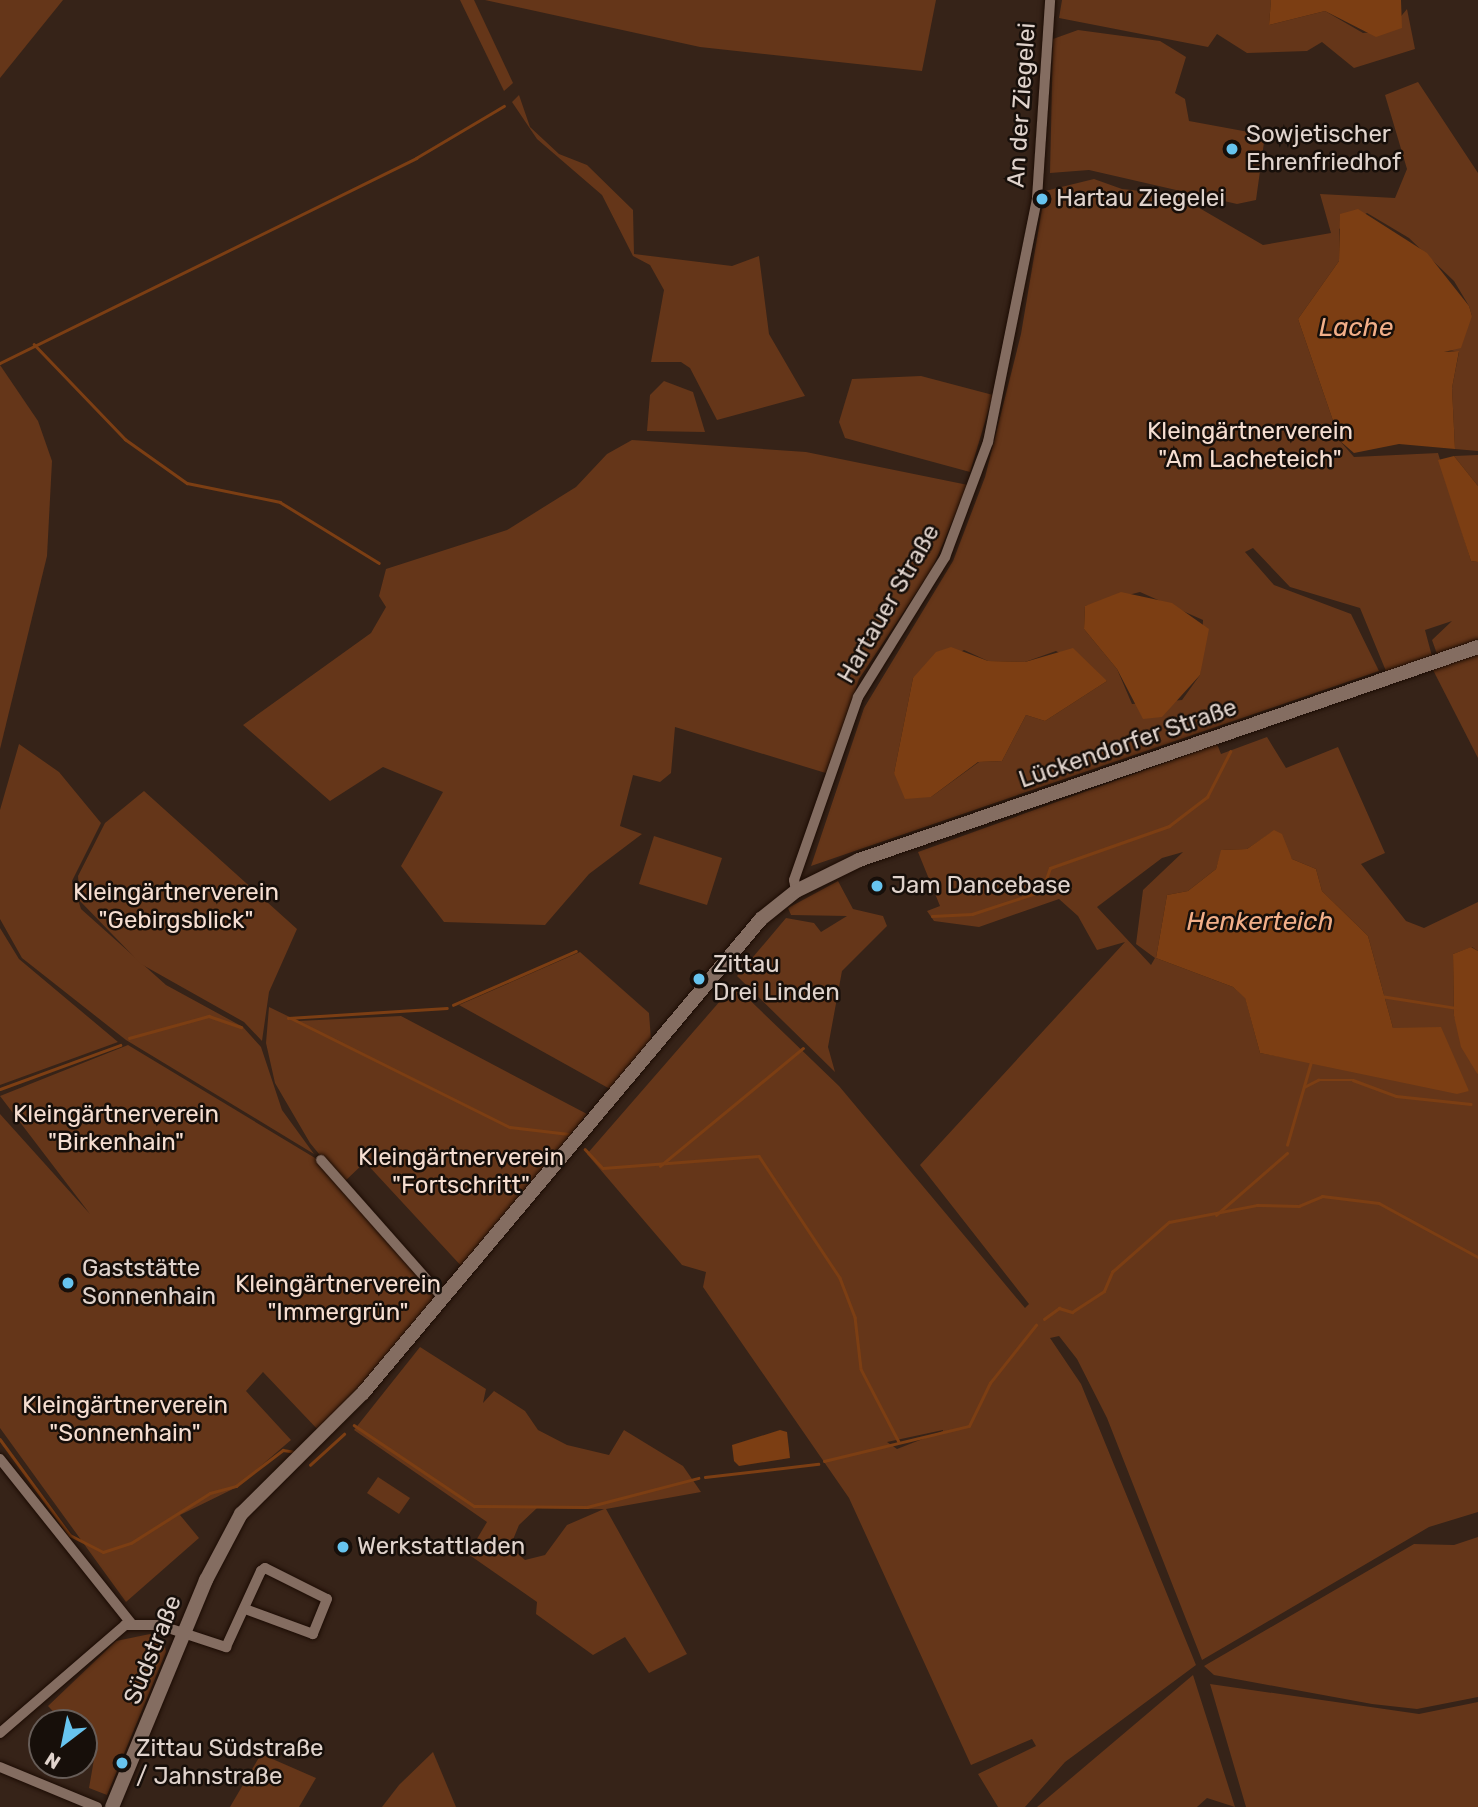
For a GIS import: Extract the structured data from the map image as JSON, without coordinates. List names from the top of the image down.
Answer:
{
  "streets": {
    "main road": ["Lückendorfer Straße", "Südstraße"],
    "street": ["An der Ziegelei", "Hartauer Straße"]
  },
  "crossings": [
    ["An der Ziegelei", "Hartauer Straße"],
    ["Hartauer Straße", "Lückendorfer Straße"],
    ["Lückendorfer Straße", "Südstraße"]
  ],
  "water": ["Lache", "Henkerteich"],
  "parks": [
    "Kleingärtnerverein \"Am Lacheteich\"",
    "Kleingärtnerverein \"Gebirgsblick\"",
    "Kleingärtnerverein \"Birkenhain\"",
    "Kleingärtnerverein \"Fortschritt\"",
    "Kleingärtnerverein \"Immergrün\"",
    "Kleingärtnerverein \"Sonnenhain\""
  ],
  "places": [
    "Sowjetischer Ehrenfriedhof",
    "Hartau Ziegelei",
    "Jam Dancebase",
    "Zittau Drei Linden",
    "Gaststätte Sonnenhain",
    "Werkstattladen",
    "Zittau Südstraße / Jahnstraße"
  ],
  "north": "bottom left"
}
